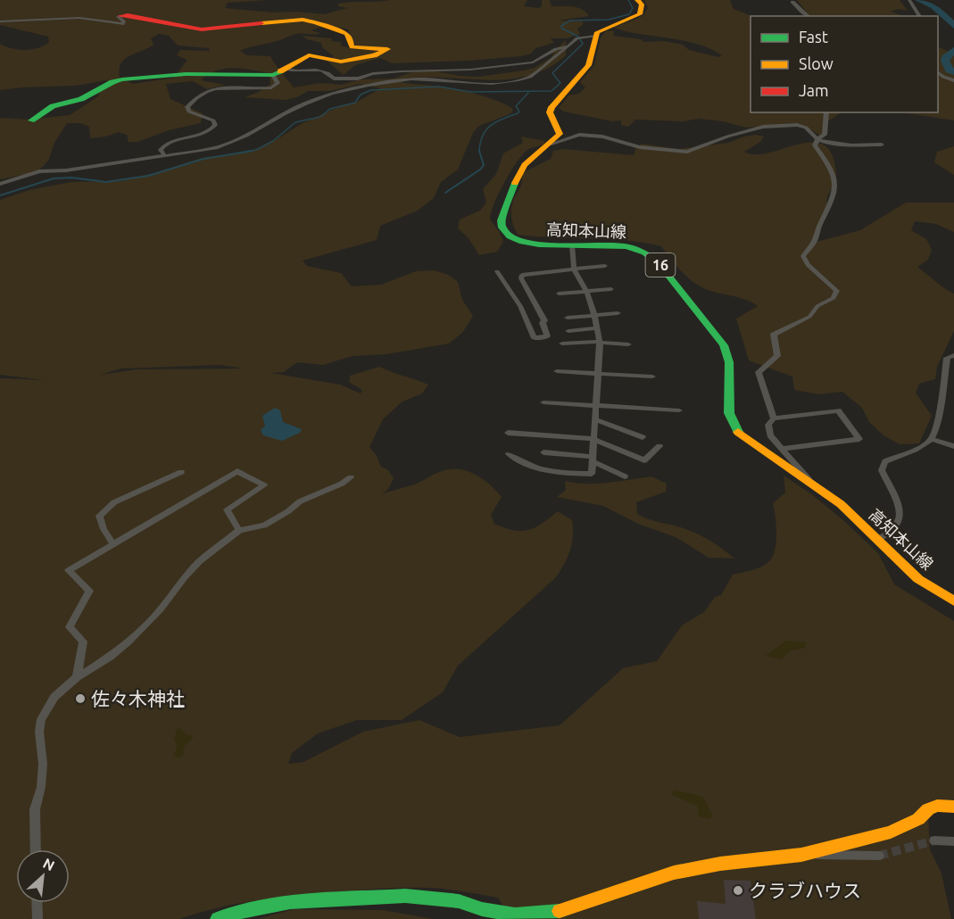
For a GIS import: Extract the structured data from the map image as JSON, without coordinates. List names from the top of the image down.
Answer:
{
  "streets": {
    "street": ["高知本山線", "16"]
  },
  "places": ["佐々木神社", "クラブハウス"],
  "legend": ["Fast", "Slow", "Jam"],
  "north": "top right"
}
